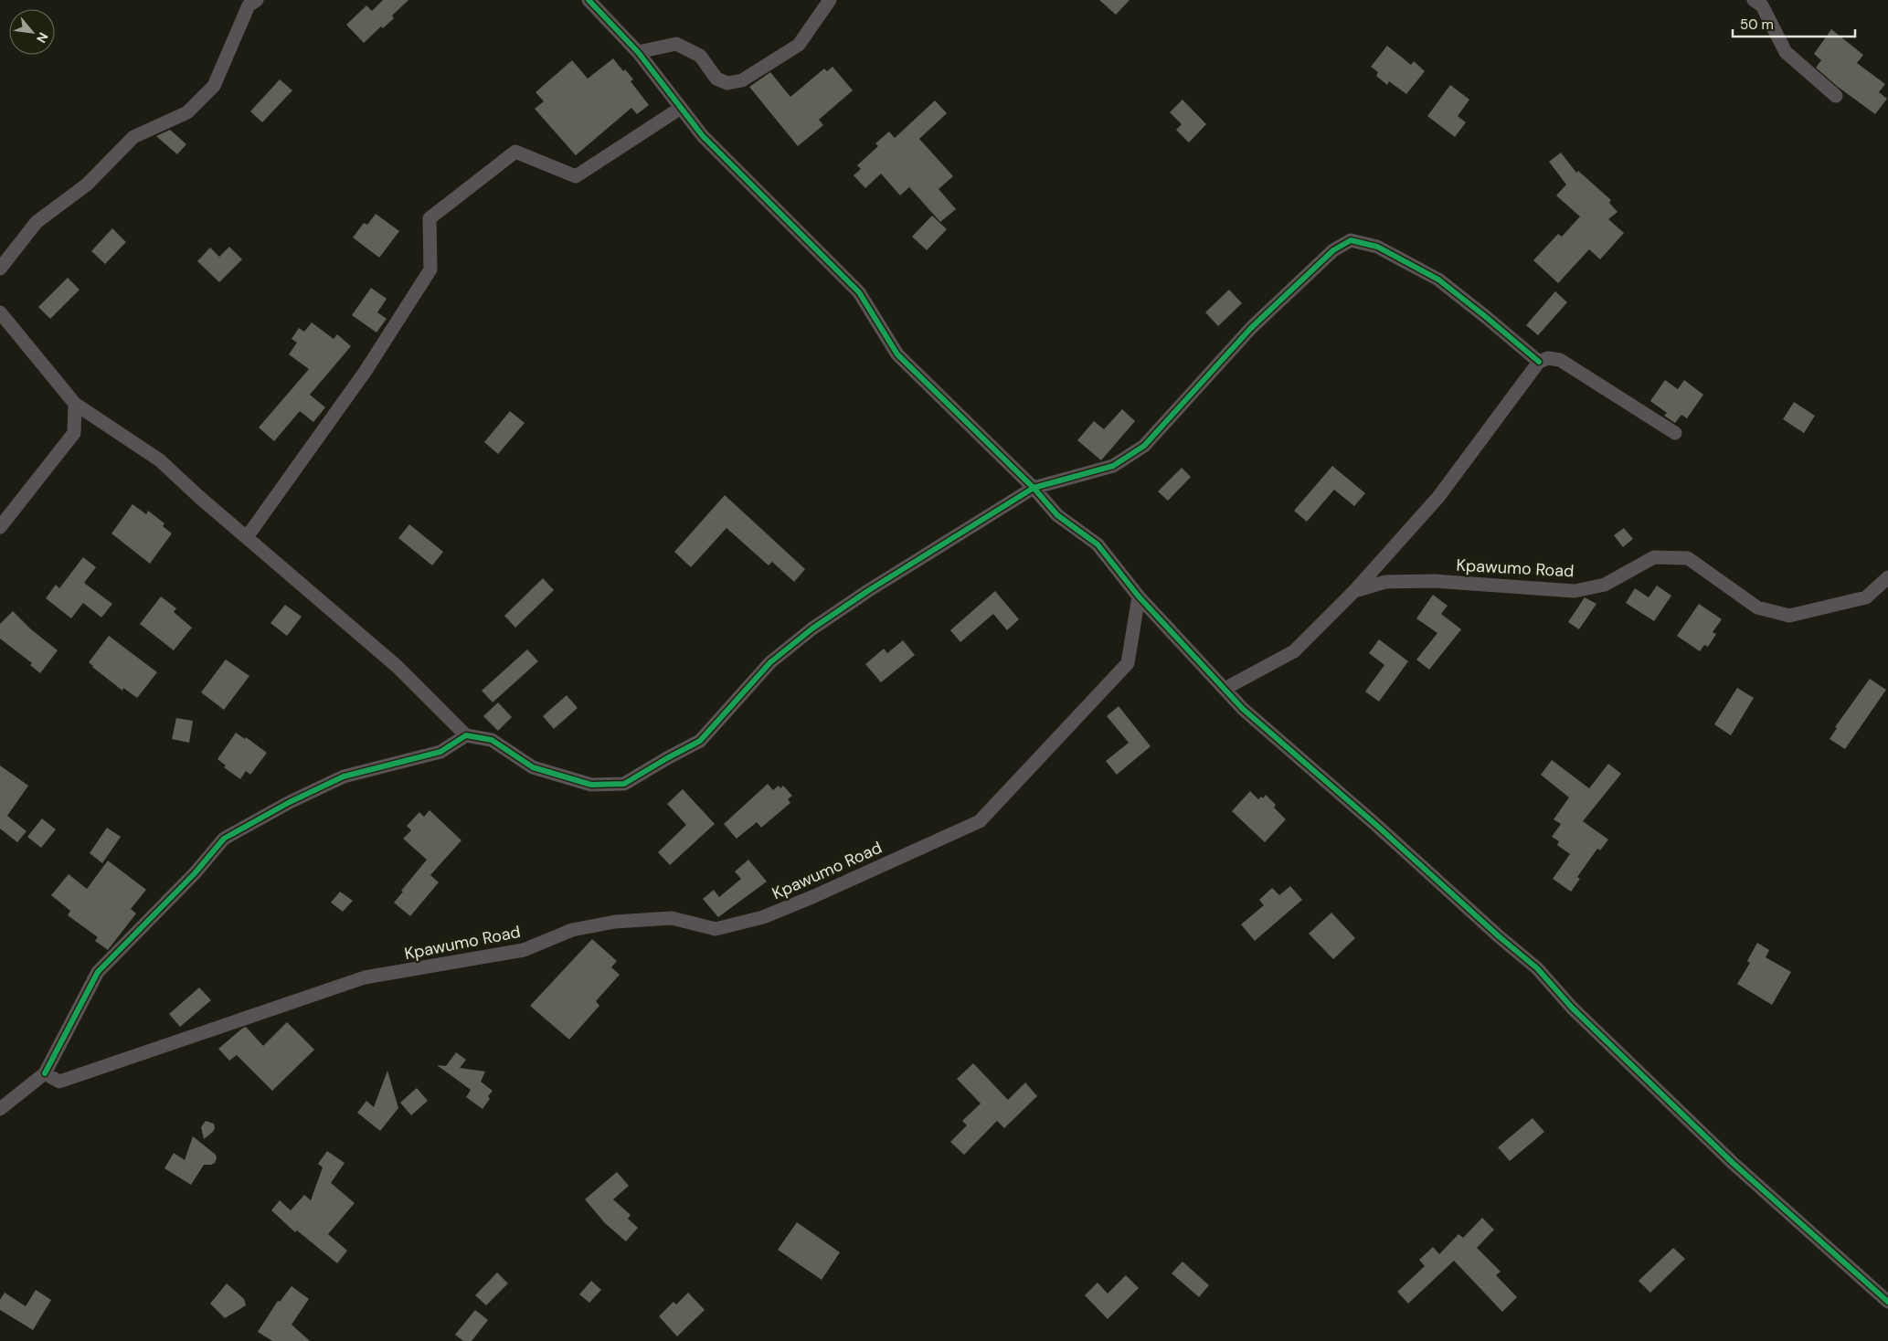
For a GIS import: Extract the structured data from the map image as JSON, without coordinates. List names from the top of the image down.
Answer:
{
  "streets": {
    "street": ["Kpawumo Road"]
  },
  "scale_bar": "50 m",
  "north": "bottom right"
}
